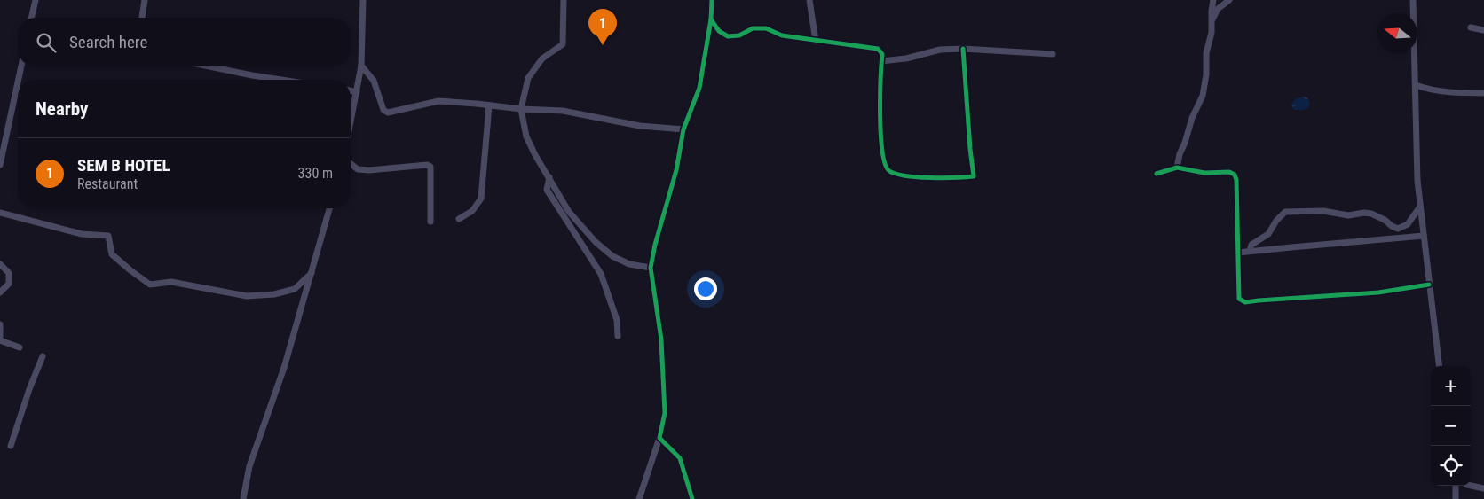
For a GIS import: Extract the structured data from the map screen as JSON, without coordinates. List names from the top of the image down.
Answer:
{
  "north": "left",
  "page": {
    "pins": "1",
    "search": "Search here",
    "heading": "Nearby",
    "list": [
      {
        "mark": "1",
        "name": "SEM B HOTEL",
        "note": "Restaurant",
        "value": "330 m"
      }
    ],
    "map_buttons": ["+", "−"]
  }
}
